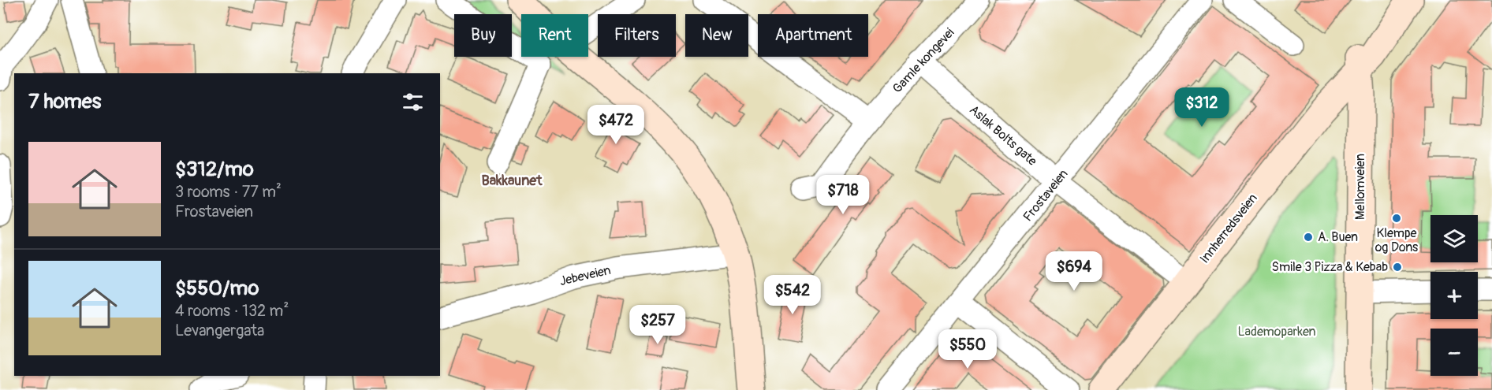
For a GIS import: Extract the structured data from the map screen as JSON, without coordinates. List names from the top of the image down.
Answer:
{
  "streets": {
    "main road": ["Mellomveien", "Innherredsveien"],
    "street": [
      "Gamle kongevei",
      "Aslak Bolts gate",
      "Frostaveien",
      "Jebeveien"
    ]
  },
  "crossings": [
    ["Gamle kongevei", "Aslak Bolts gate"],
    ["Aslak Bolts gate", "Frostaveien"],
    ["Mellomveien", "Innherredsveien"]
  ],
  "districts": ["Bakkaunet"],
  "parks": ["Lademoparken"],
  "places": ["Klempe og Dons", "A. Buen", "Smile 3 Pizza & Kebab"],
  "page": {
    "chip": [
      "Buy",
      "Rent",
      "Filters",
      "New",
      "Apartment"
    ],
    "heading": "7 homes",
    "price": [
      "$312",
      "$472",
      "$718",
      "$694",
      "$542",
      "$257",
      "$550"
    ],
    "list": [
      {
        "name": "$312/mo",
        "note": "3 rooms · 77 m² · Frostaveien"
      },
      {
        "name": "$550/mo",
        "note": "4 rooms · 132 m² · Levangergata"
      }
    ],
    "map_buttons": ["+", "−"]
  }
}
